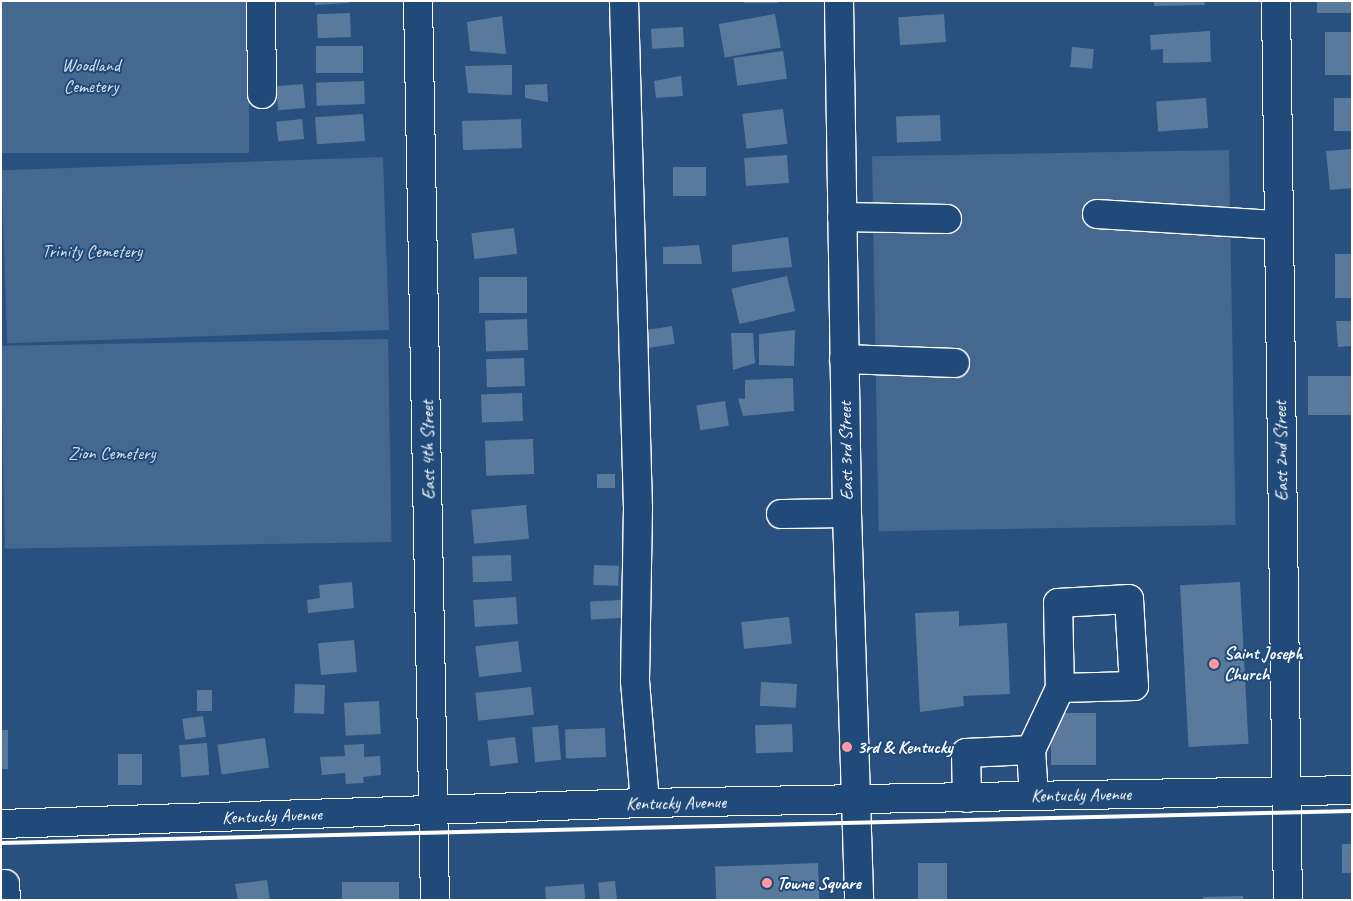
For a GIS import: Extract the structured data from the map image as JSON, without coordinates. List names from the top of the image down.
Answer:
{
  "streets": {
    "street": [
      "East 4th Street",
      "East 3rd Street",
      "East 2nd Street",
      "Kentucky Avenue"
    ]
  },
  "crossings": [
    ["East 4th Street", "Kentucky Avenue"],
    ["East 3rd Street", "Kentucky Avenue"],
    ["East 2nd Street", "Kentucky Avenue"]
  ],
  "parks": ["Woodland Cemetery", "Trinity Cemetery", "Zion Cemetery"],
  "places": ["Saint Joseph Church", "3rd & Kentucky", "Towne Square"]
}
